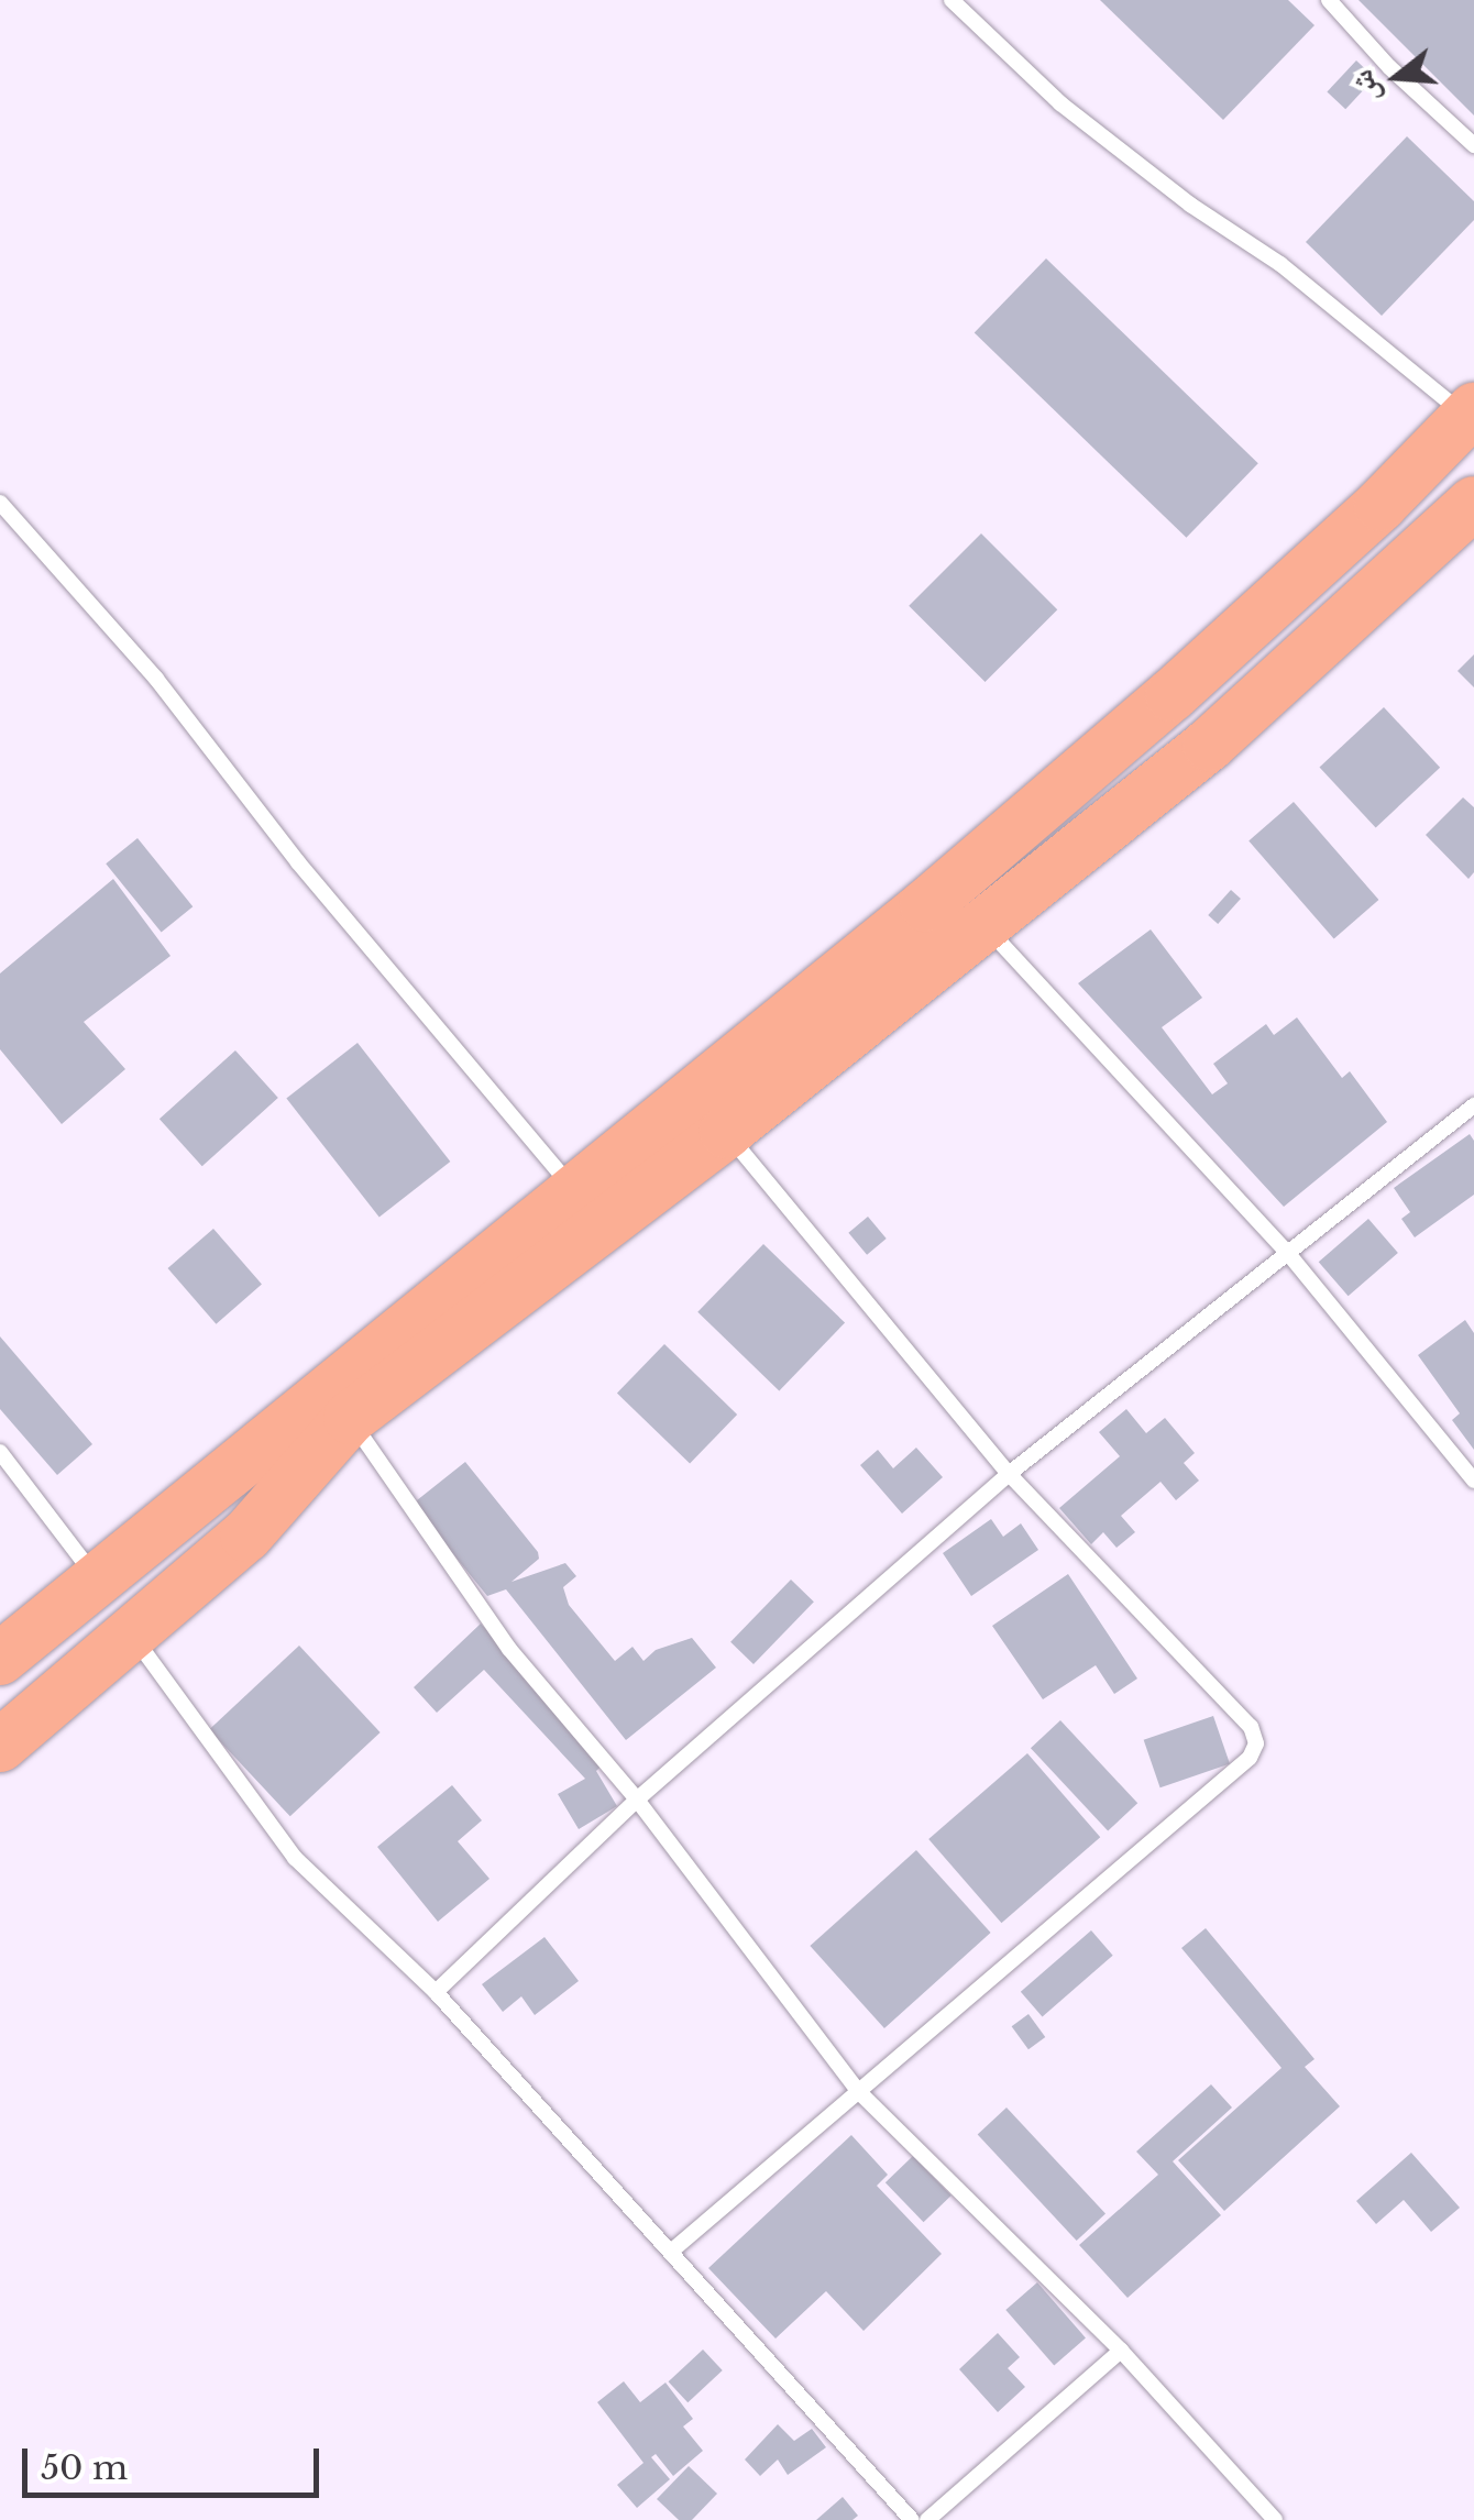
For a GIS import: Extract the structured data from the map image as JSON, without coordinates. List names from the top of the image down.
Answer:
{
  "scale_bar": "50 m",
  "north": "left"
}
